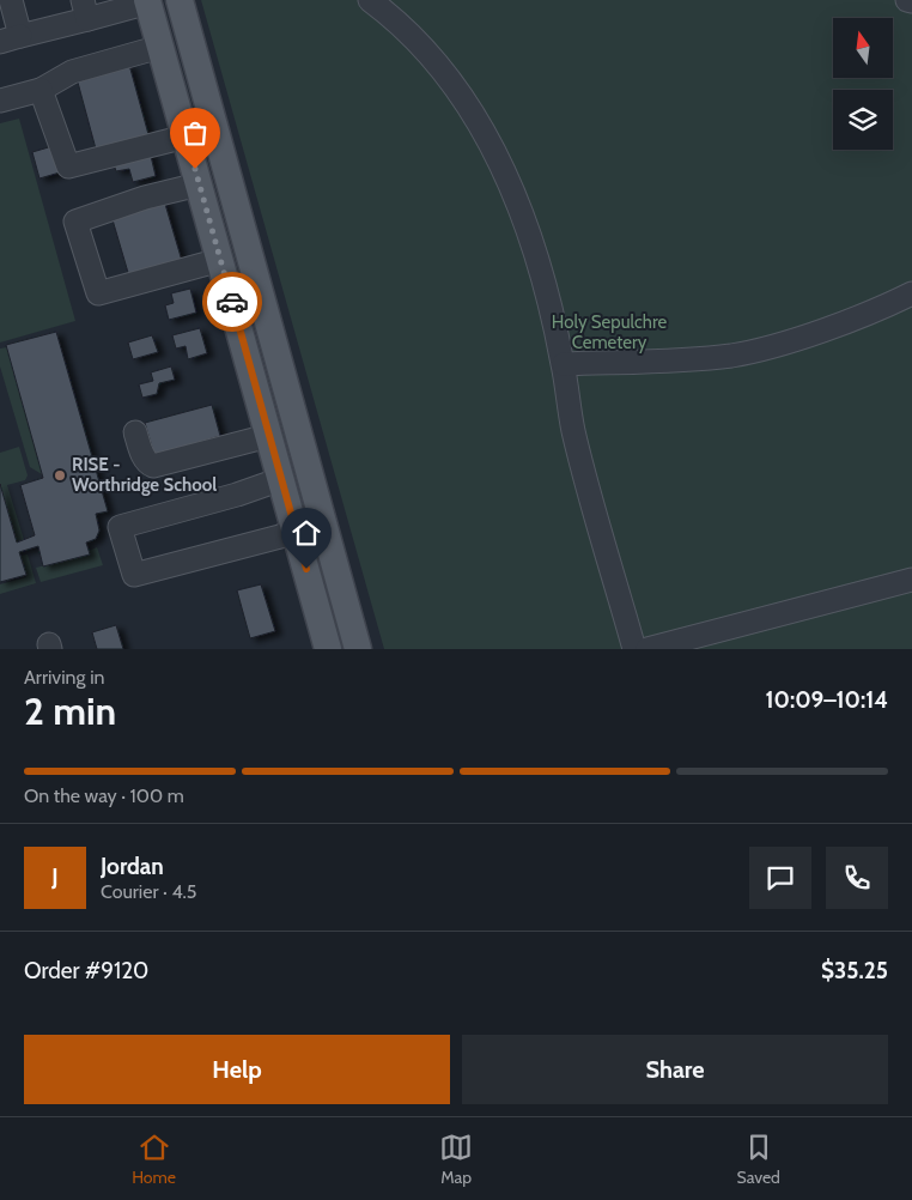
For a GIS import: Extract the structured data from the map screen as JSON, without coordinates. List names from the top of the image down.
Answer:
{
  "parks": ["Holy Sepulchre Cemetery"],
  "places": ["RISE - Worthridge School"],
  "north": "top",
  "page": {
    "heading": ["2 min", "Arriving in", "10:09–10:14"],
    "panel": [
      "Jordan",
      "Courier · 4.5",
      "Order #9120",
      "$35.25"
    ],
    "bar": "On the way · 100 m",
    "round": "J",
    "buttons": ["Help", "Share"],
    "tabs": ["Home", "Map", "Saved"]
  }
}
